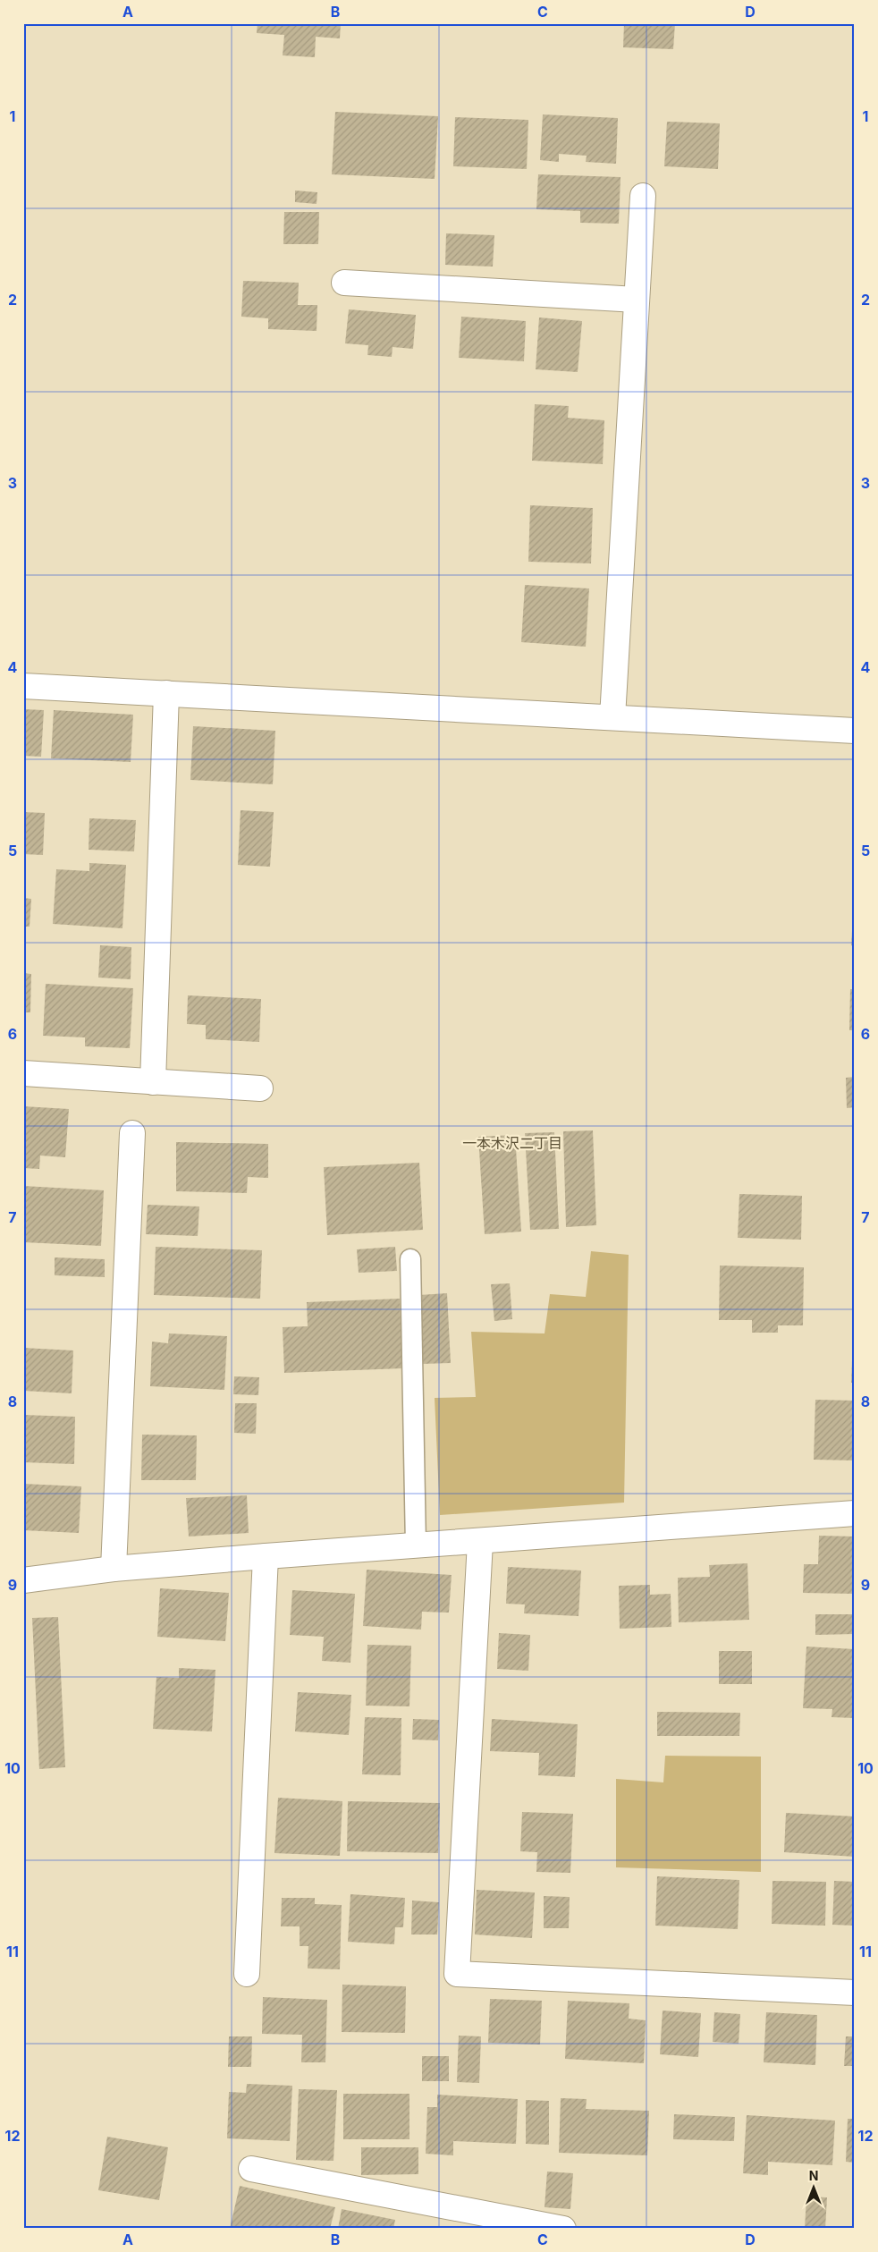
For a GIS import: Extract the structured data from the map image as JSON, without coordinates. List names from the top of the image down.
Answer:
{
  "districts": ["一本木沢二丁目"],
  "north": "top",
  "grid": {
    "columns": [
      "A",
      "B",
      "C",
      "D"
    ],
    "rows": [
      "1",
      "2",
      "3",
      "4",
      "5",
      "6",
      "7",
      "8",
      "9",
      "10",
      "11",
      "12"
    ]
  }
}
